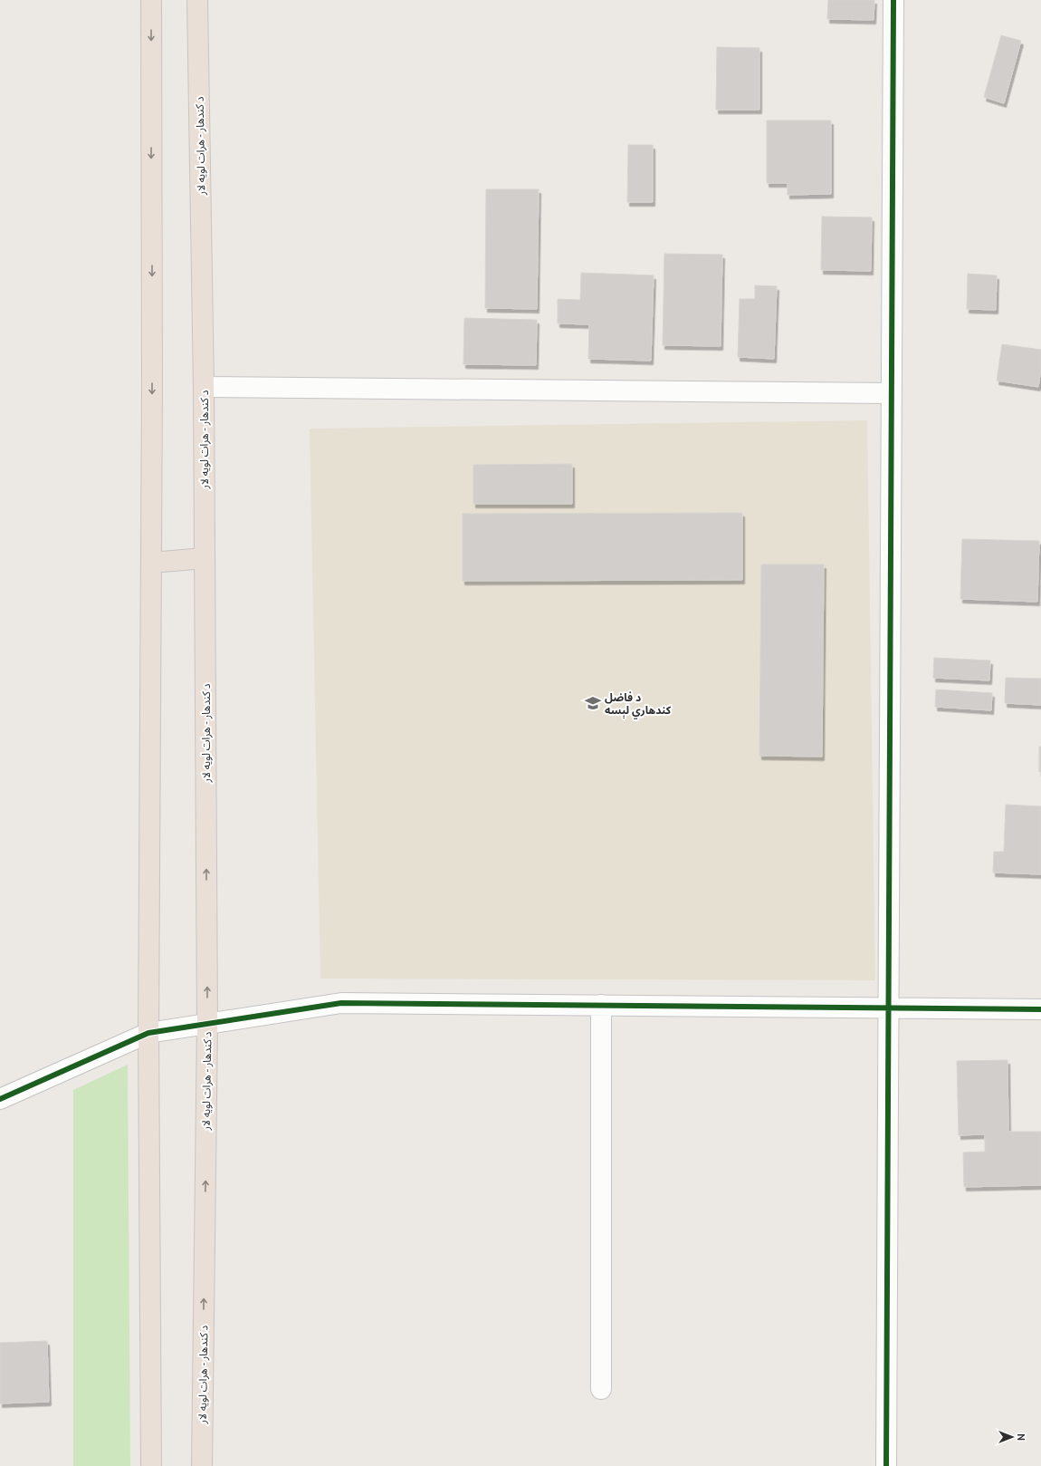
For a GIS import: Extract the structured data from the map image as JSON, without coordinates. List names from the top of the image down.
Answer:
{
  "streets": {
    "highway": ["د کندهار - هرات لويه لار"]
  },
  "places": {
    "school or university": ["د فاضل کندهاري لېسه"]
  },
  "north": "right"
}
